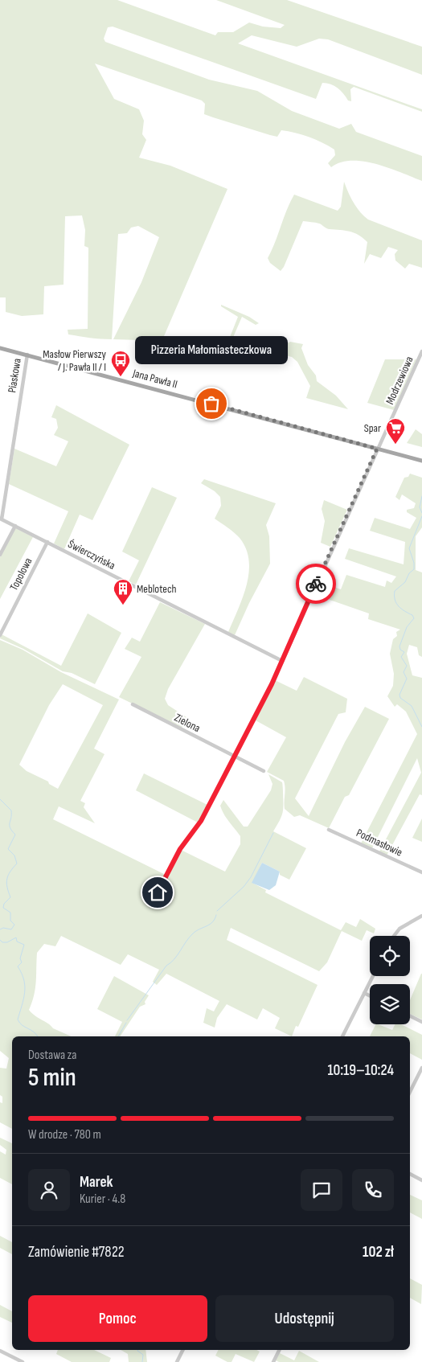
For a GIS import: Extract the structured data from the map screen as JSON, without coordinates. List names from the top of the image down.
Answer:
{
  "streets": {
    "main road": ["Jana Pawła II"],
    "street": [
      "Piaskowa",
      "Modrzewiowa",
      "Świerczyńska",
      "Topolowa",
      "Zielona",
      "Podmasłowie"
    ]
  },
  "crossings": [
    ["Piaskowa", "Jana Pawła II"],
    ["Piaskowa", "Świerczyńska"],
    ["Jana Pawła II", "Modrzewiowa"],
    ["Modrzewiowa", "Świerczyńska"],
    ["Modrzewiowa", "Zielona"],
    ["Świerczyńska", "Topolowa"]
  ],
  "places": {
    "bus stop": ["Masłow Pierwszy / J. Pawła II / I"],
    "other": ["Pizzeria Małomiasteczkowa"],
    "supermarket": ["Spar"],
    "building": ["Meblotech"]
  },
  "page": {
    "bubble": "Pizzeria Małomiasteczkowa",
    "heading": ["5 min", "Dostawa za", "10:19–10:24"],
    "panel": [
      "Marek",
      "Kurier · 4.8",
      "Zamówienie #7822",
      "102 zł"
    ],
    "bar": "W drodze · 780 m",
    "buttons": ["Pomoc", "Udostępnij"]
  }
}
